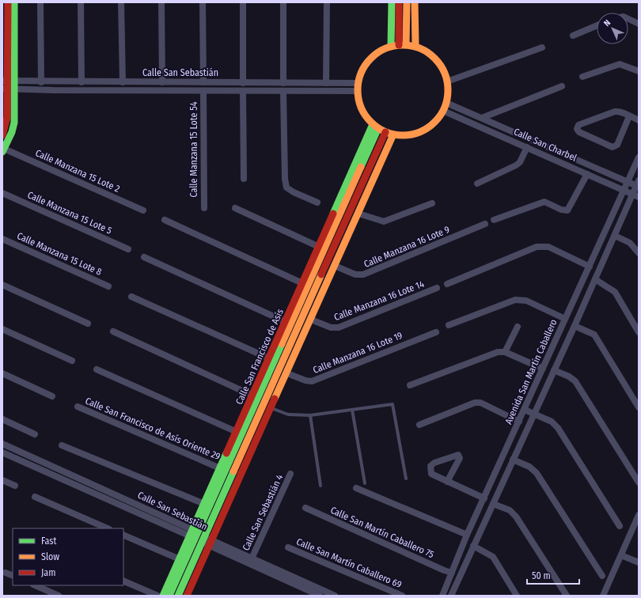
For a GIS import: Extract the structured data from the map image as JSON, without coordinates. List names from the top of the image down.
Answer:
{
  "streets": {
    "main road": ["Calle San Francisco de Asís"],
    "street": [
      "Calle San Sebastián",
      "Calle San Charbel",
      "Calle Manzana 15 Lote 54",
      "Calle Manzana 15 Lote 2",
      "Calle Manzana 15 Lote 5",
      "Calle Manzana 16 Lote 9",
      "Calle Manzana 15 Lote 8",
      "Calle Manzana 16 Lote 14",
      "Calle Manzana 16 Lote 19",
      "Avenida San Martín Caballero",
      "Calle San Francisco de Asís Oriente 29",
      "Calle San Sebastián 4",
      "Calle San Martín Caballero 75",
      "Calle San Martín Caballero 69"
    ]
  },
  "crossings": [
    ["Calle San Sebastián", "Calle San Charbel"],
    ["Calle San Sebastián", "Calle Manzana 15 Lote 54"],
    ["Calle San Sebastián", "Calle San Francisco de Asís"],
    ["Calle San Sebastián", "Calle San Sebastián 4"],
    ["Calle San Charbel", "Calle San Francisco de Asís"],
    ["Calle San Charbel", "Avenida San Martín Caballero"],
    ["Calle San Francisco de Asís", "Calle San Francisco de Asís Oriente 29"],
    ["Avenida San Martín Caballero", "Calle San Martín Caballero 75"]
  ],
  "legend": ["Fast", "Slow", "Jam"],
  "scale_bar": "50 m",
  "north": "top left"
}
